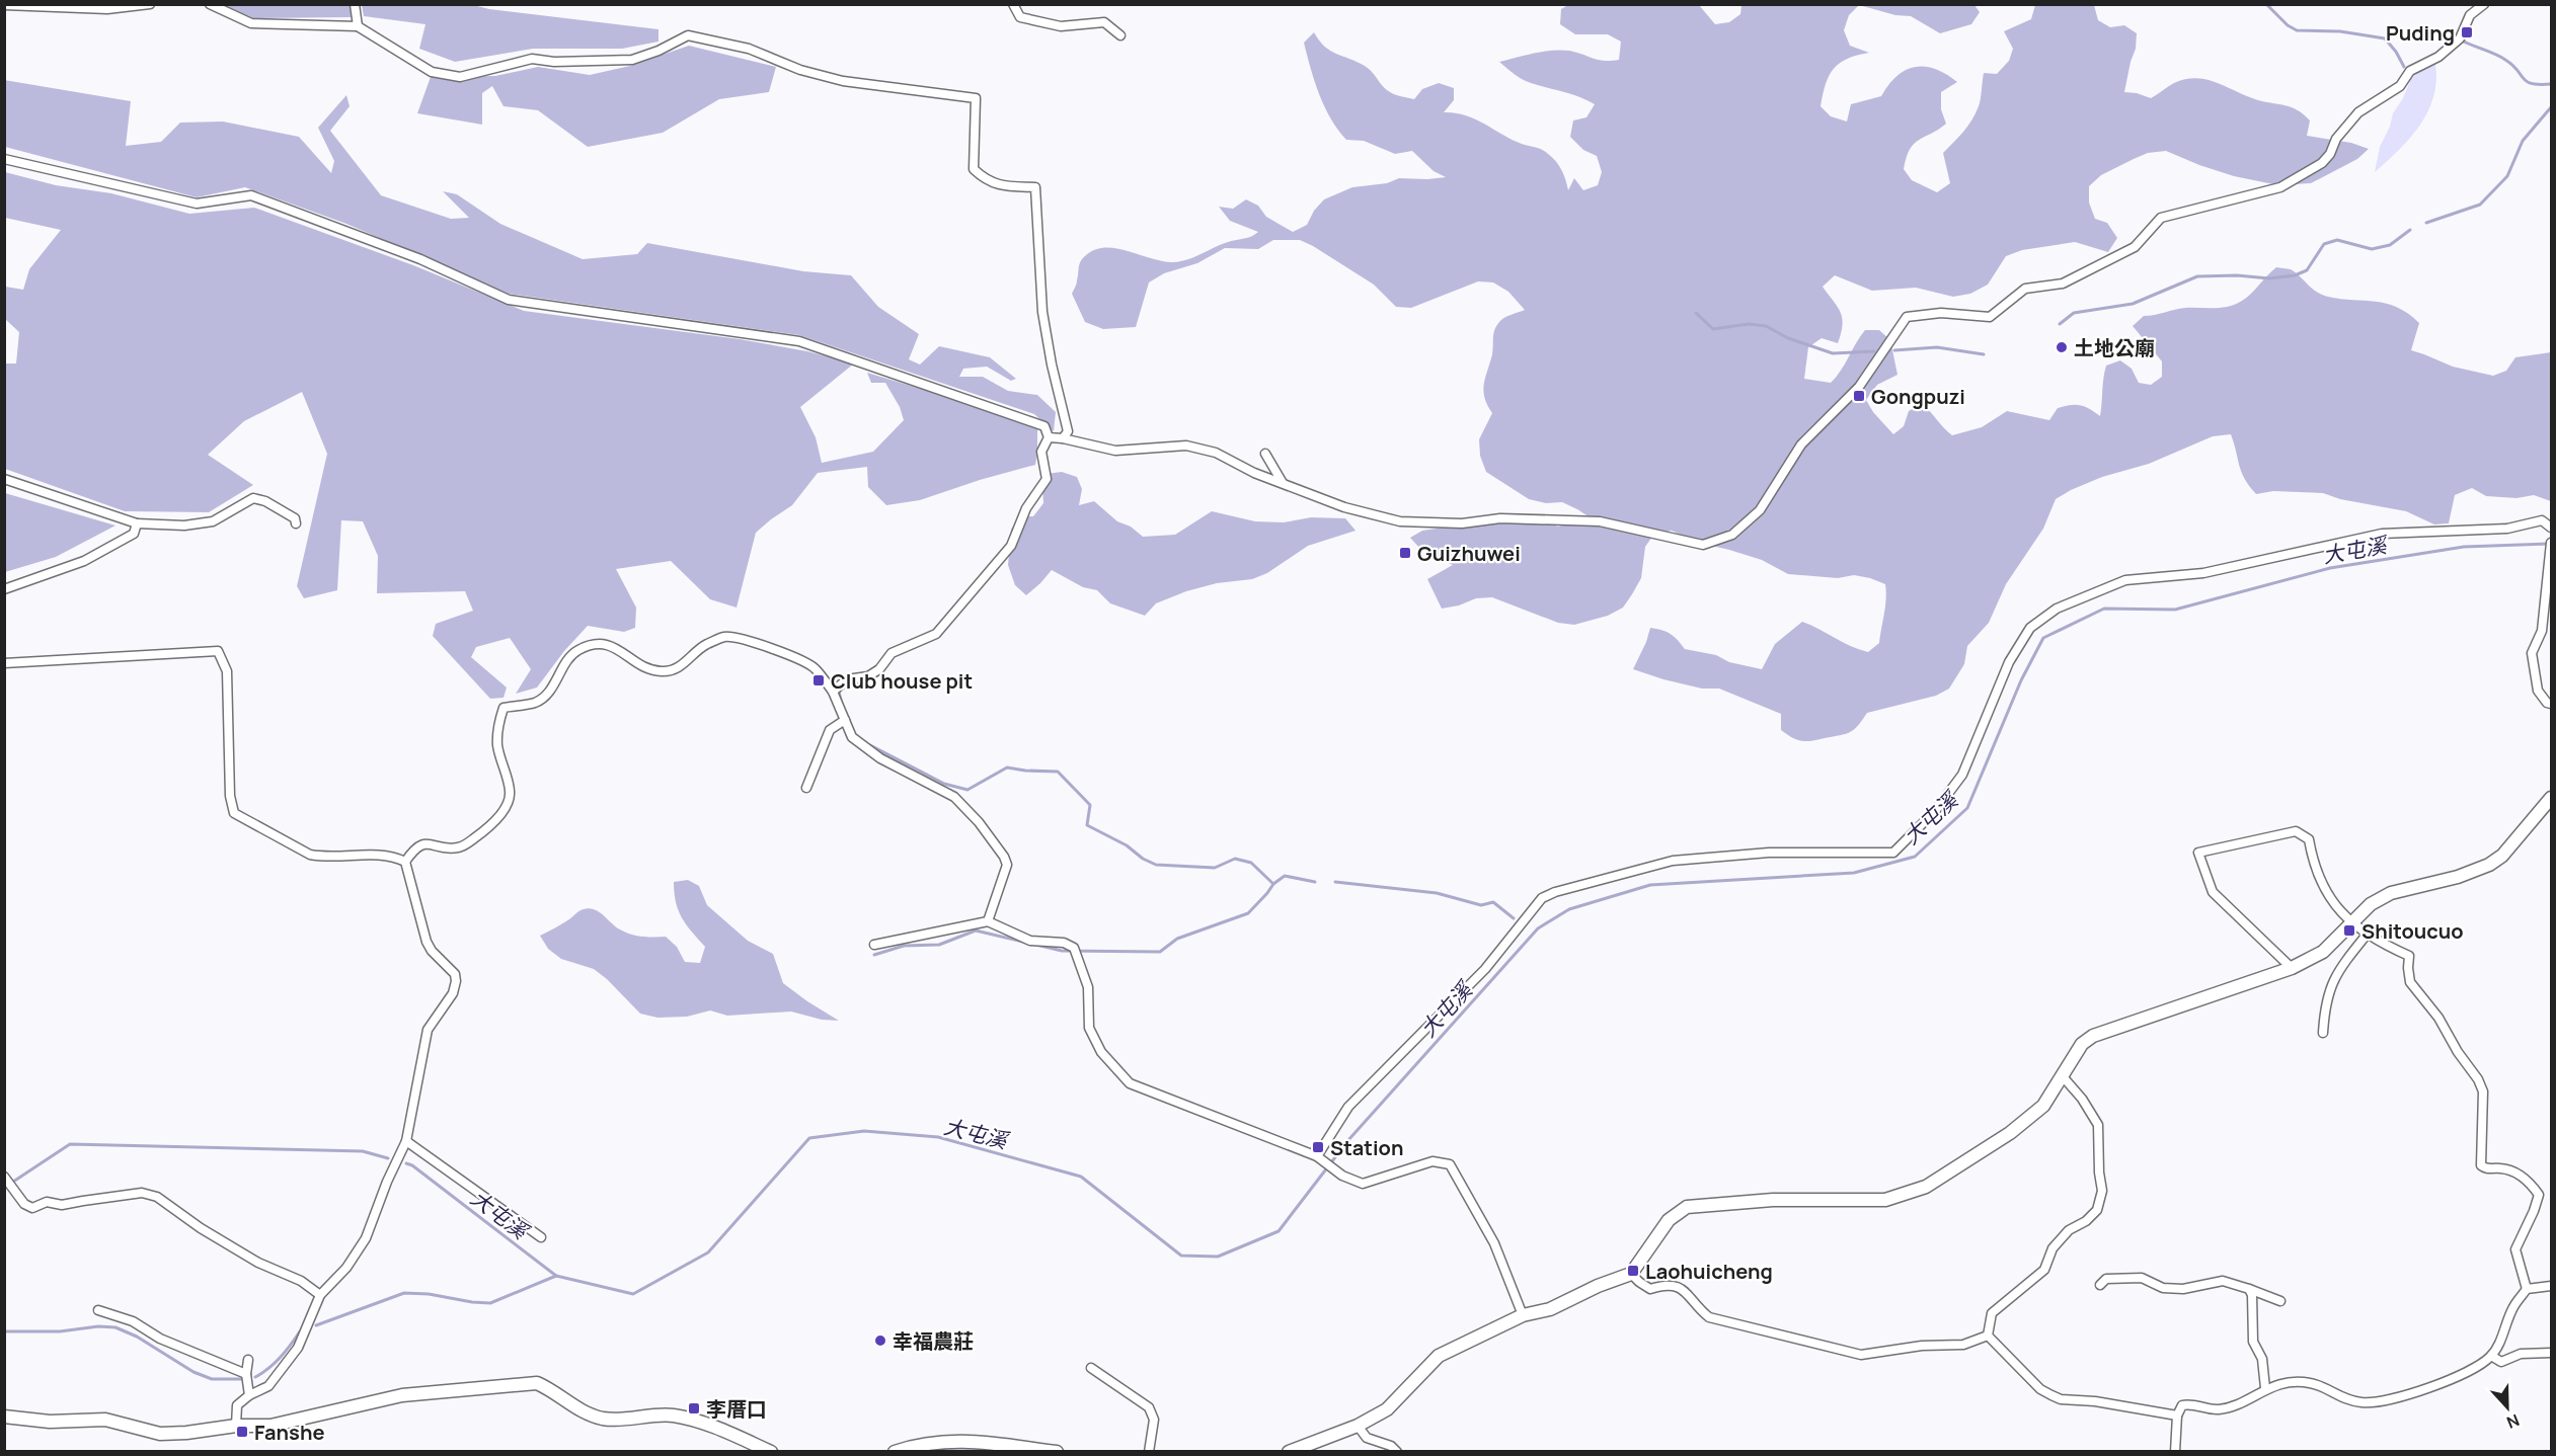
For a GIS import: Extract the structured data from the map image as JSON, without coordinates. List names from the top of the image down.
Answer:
{
  "water": ["大屯溪"],
  "places": {
    "transit": [
      "Puding",
      "Gongpuzi",
      "Guizhuwei",
      "Club house pit",
      "Shitoucuo",
      "Station",
      "Laohuicheng",
      "李厝口",
      "Fanshe"
    ],
    "other": ["土地公廟", "幸福農莊"]
  },
  "north": "bottom"
}
